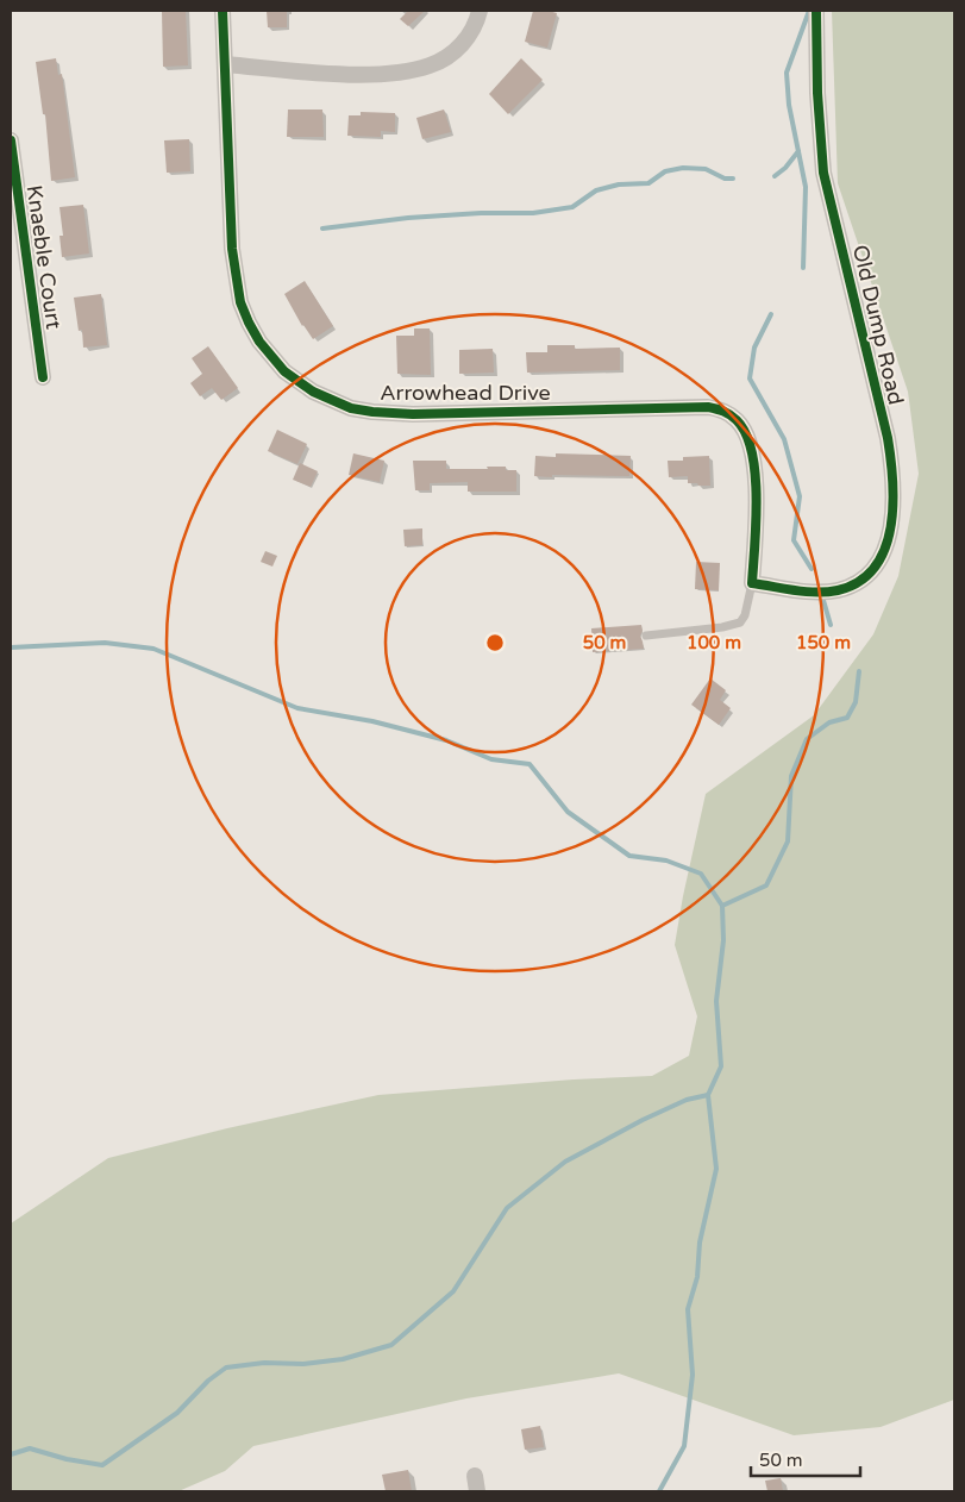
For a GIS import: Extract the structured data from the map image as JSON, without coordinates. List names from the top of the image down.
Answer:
{
  "streets": {
    "street": ["Knaeble Court", "Old Dump Road", "Arrowhead Drive"]
  },
  "crossings": [
    ["Old Dump Road", "Arrowhead Drive"]
  ],
  "scale_bar": "50 m",
  "rings": ["50 m", "100 m", "150 m"]
}
